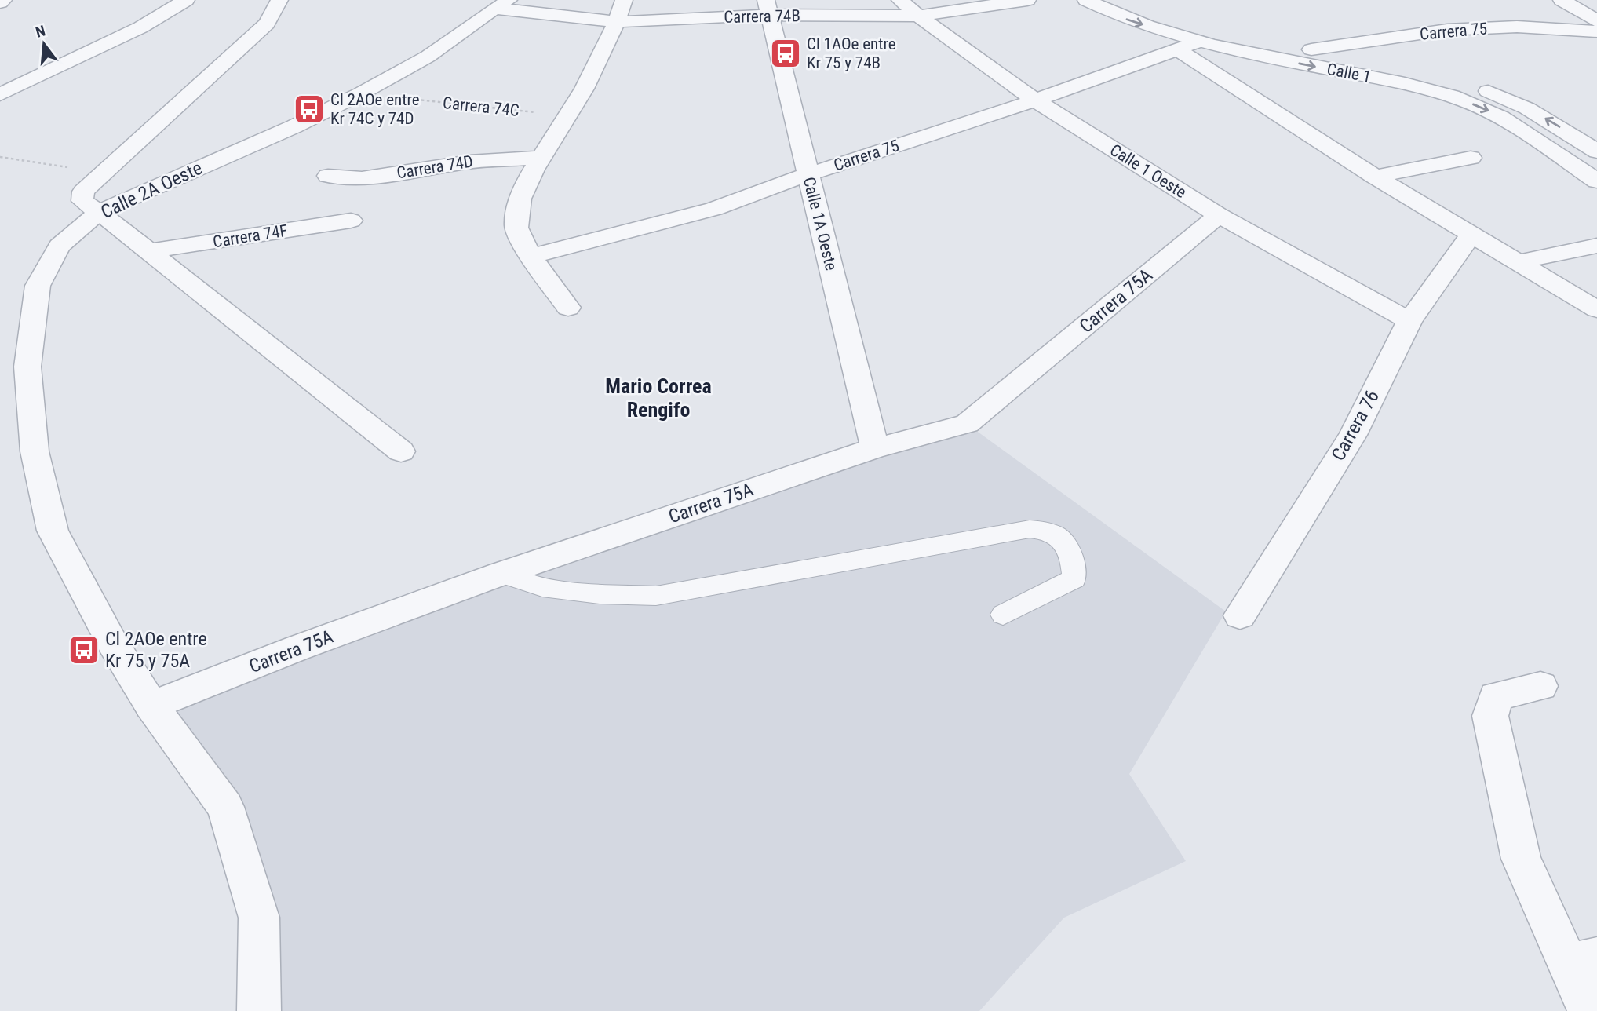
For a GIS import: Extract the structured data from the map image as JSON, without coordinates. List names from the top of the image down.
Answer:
{
  "streets": {
    "street": [
      "Carrera 74B",
      "Carrera 75",
      "Calle 1",
      "Carrera 74D",
      "Calle 1 Oeste",
      "Calle 2A Oeste",
      "Calle 1A Oeste",
      "Carrera 74F",
      "Carrera 75A",
      "Carrera 76"
    ],
    "path": ["Carrera 74C"]
  },
  "crossings": [
    ["Carrera 74B", "Calle 1 Oeste"],
    ["Carrera 74B", "Calle 2A Oeste"],
    ["Carrera 74B", "Calle 1A Oeste"],
    ["Carrera 75", "Calle 1"],
    ["Carrera 75", "Calle 1 Oeste"],
    ["Carrera 75", "Calle 1A Oeste"],
    ["Calle 1", "Carrera 76"],
    ["Carrera 74C", "Calle 2A Oeste"],
    ["Calle 1 Oeste", "Carrera 75A"],
    ["Calle 1 Oeste", "Carrera 76"],
    ["Calle 2A Oeste", "Carrera 75A"],
    ["Calle 1A Oeste", "Carrera 75A"]
  ],
  "districts": ["Mario Correa Rengifo"],
  "places": {
    "bus stop": ["Cl 1AOe entre Kr 75 y 74B", "Cl 2AOe entre Kr 74C y 74D", "Cl 2AOe entre Kr 75 y 75A"]
  },
  "north": "top"
}
